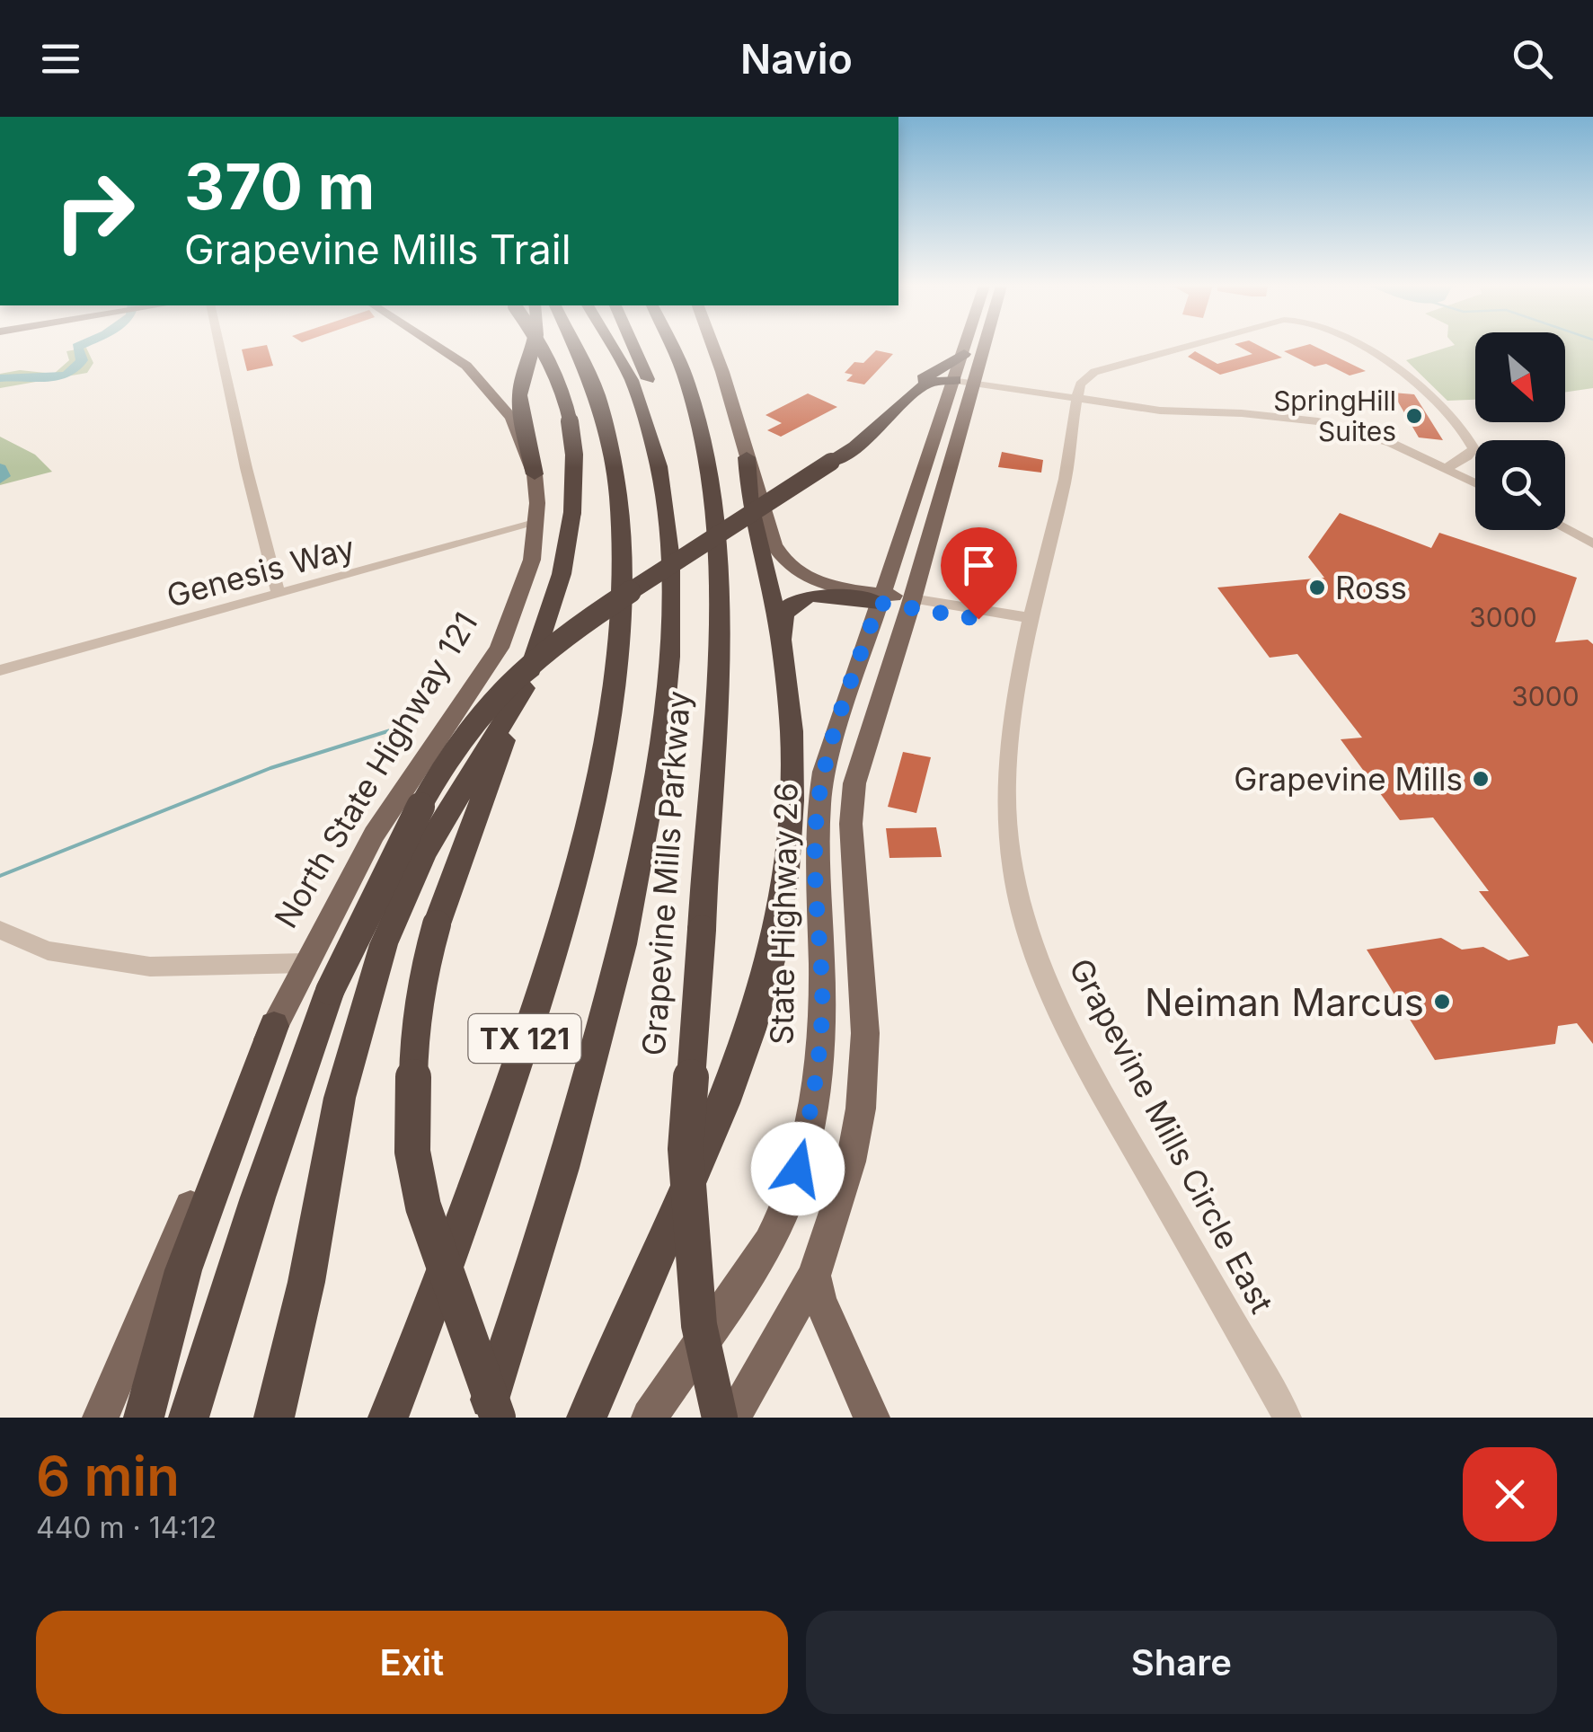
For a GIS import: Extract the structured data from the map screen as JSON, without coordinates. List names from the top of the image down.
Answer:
{
  "streets": {
    "highway": ["Grapevine Mills Parkway", "TX 121"],
    "main road": ["North State Highway 121", "State Highway 26"],
    "street": ["Genesis Way", "Grapevine Mills Circle East"]
  },
  "crossings": [
    ["Genesis Way", "North State Highway 121"]
  ],
  "places": [
    "SpringHill Suites",
    "Ross",
    "Grapevine Mills",
    "Neiman Marcus"
  ],
  "house_numbers": ["3000", "3000"],
  "north": "bottom right",
  "page": {
    "header": "Navio",
    "turn": ["370 m", "Grapevine Mills Trail"],
    "heading": ["6 min", "440 m · 14:12"],
    "buttons": ["Exit", "Share"]
  }
}
